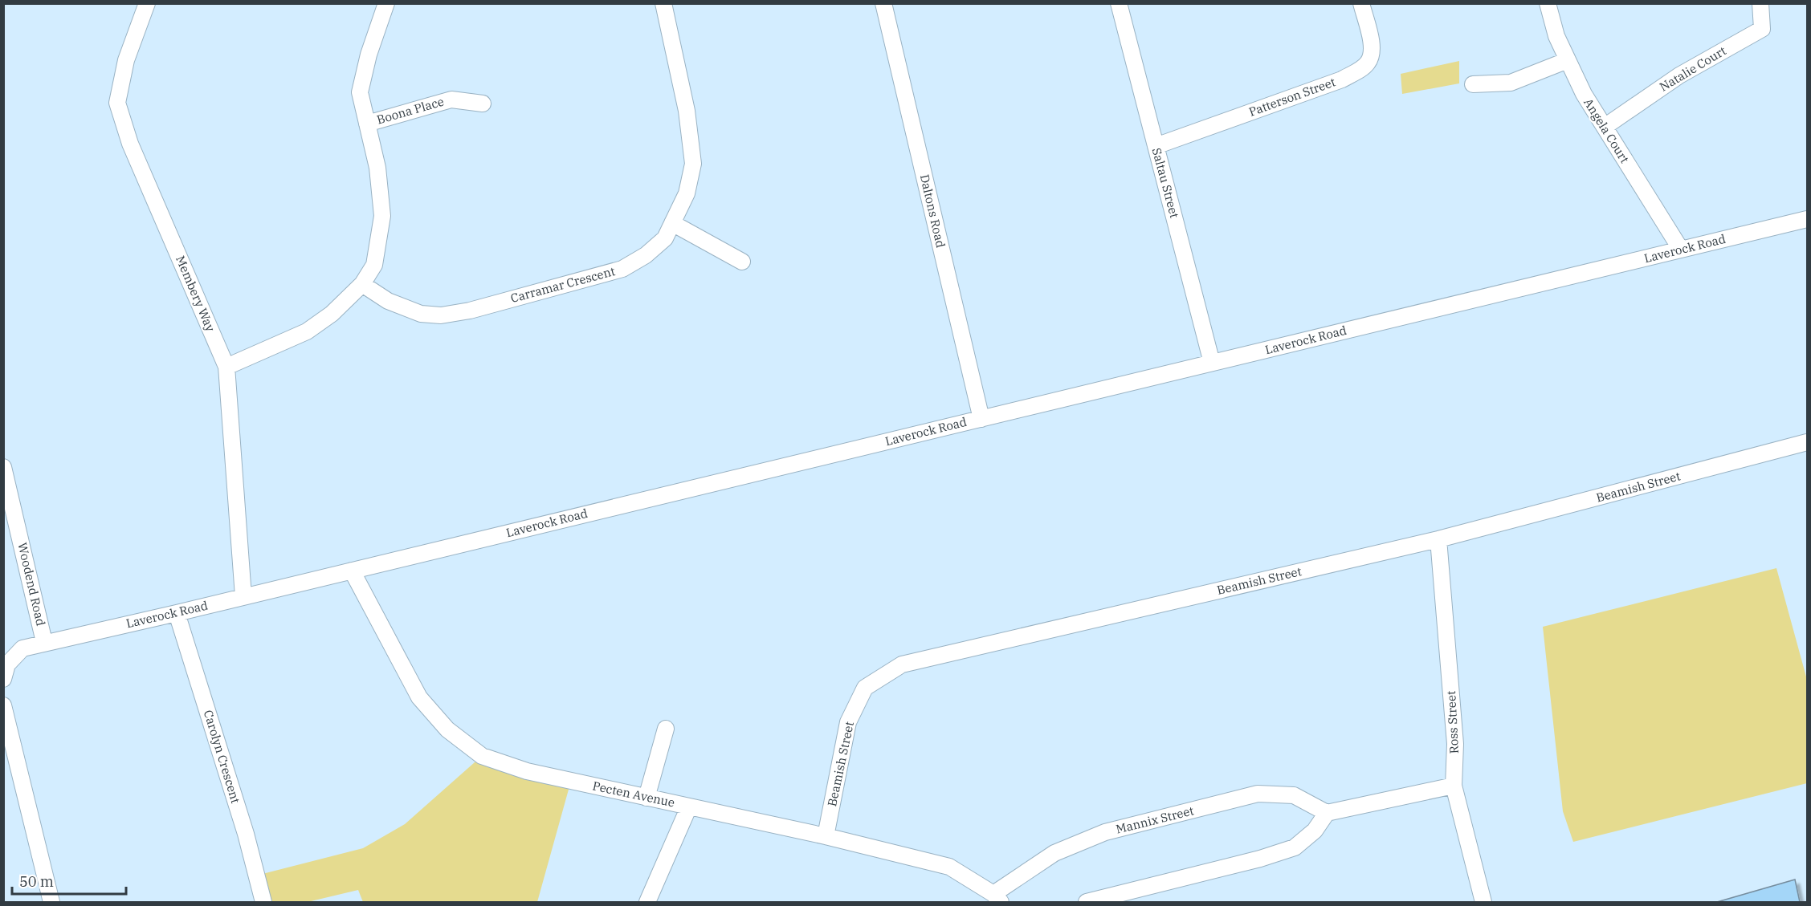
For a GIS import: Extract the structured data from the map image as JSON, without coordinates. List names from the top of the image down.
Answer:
{
  "streets": {
    "street": [
      "Natalie Court",
      "Patterson Street",
      "Boona Place",
      "Angela Court",
      "Saltau Street",
      "Daltons Road",
      "Laverock Road",
      "Carramar Crescent",
      "Membery Way",
      "Beamish Street",
      "Woodend Road",
      "Ross Street",
      "Carolyn Crescent",
      "Pecten Avenue",
      "Mannix Street"
    ]
  },
  "crossings": [
    ["Natalie Court", "Angela Court"],
    ["Patterson Street", "Saltau Street"],
    ["Angela Court", "Laverock Road"],
    ["Saltau Street", "Laverock Road"],
    ["Daltons Road", "Laverock Road"],
    ["Laverock Road", "Membery Way"],
    ["Laverock Road", "Woodend Road"],
    ["Laverock Road", "Carolyn Crescent"],
    ["Laverock Road", "Pecten Avenue"],
    ["Beamish Street", "Ross Street"],
    ["Beamish Street", "Pecten Avenue"],
    ["Pecten Avenue", "Mannix Street"]
  ],
  "scale_bar": "50 m"
}
